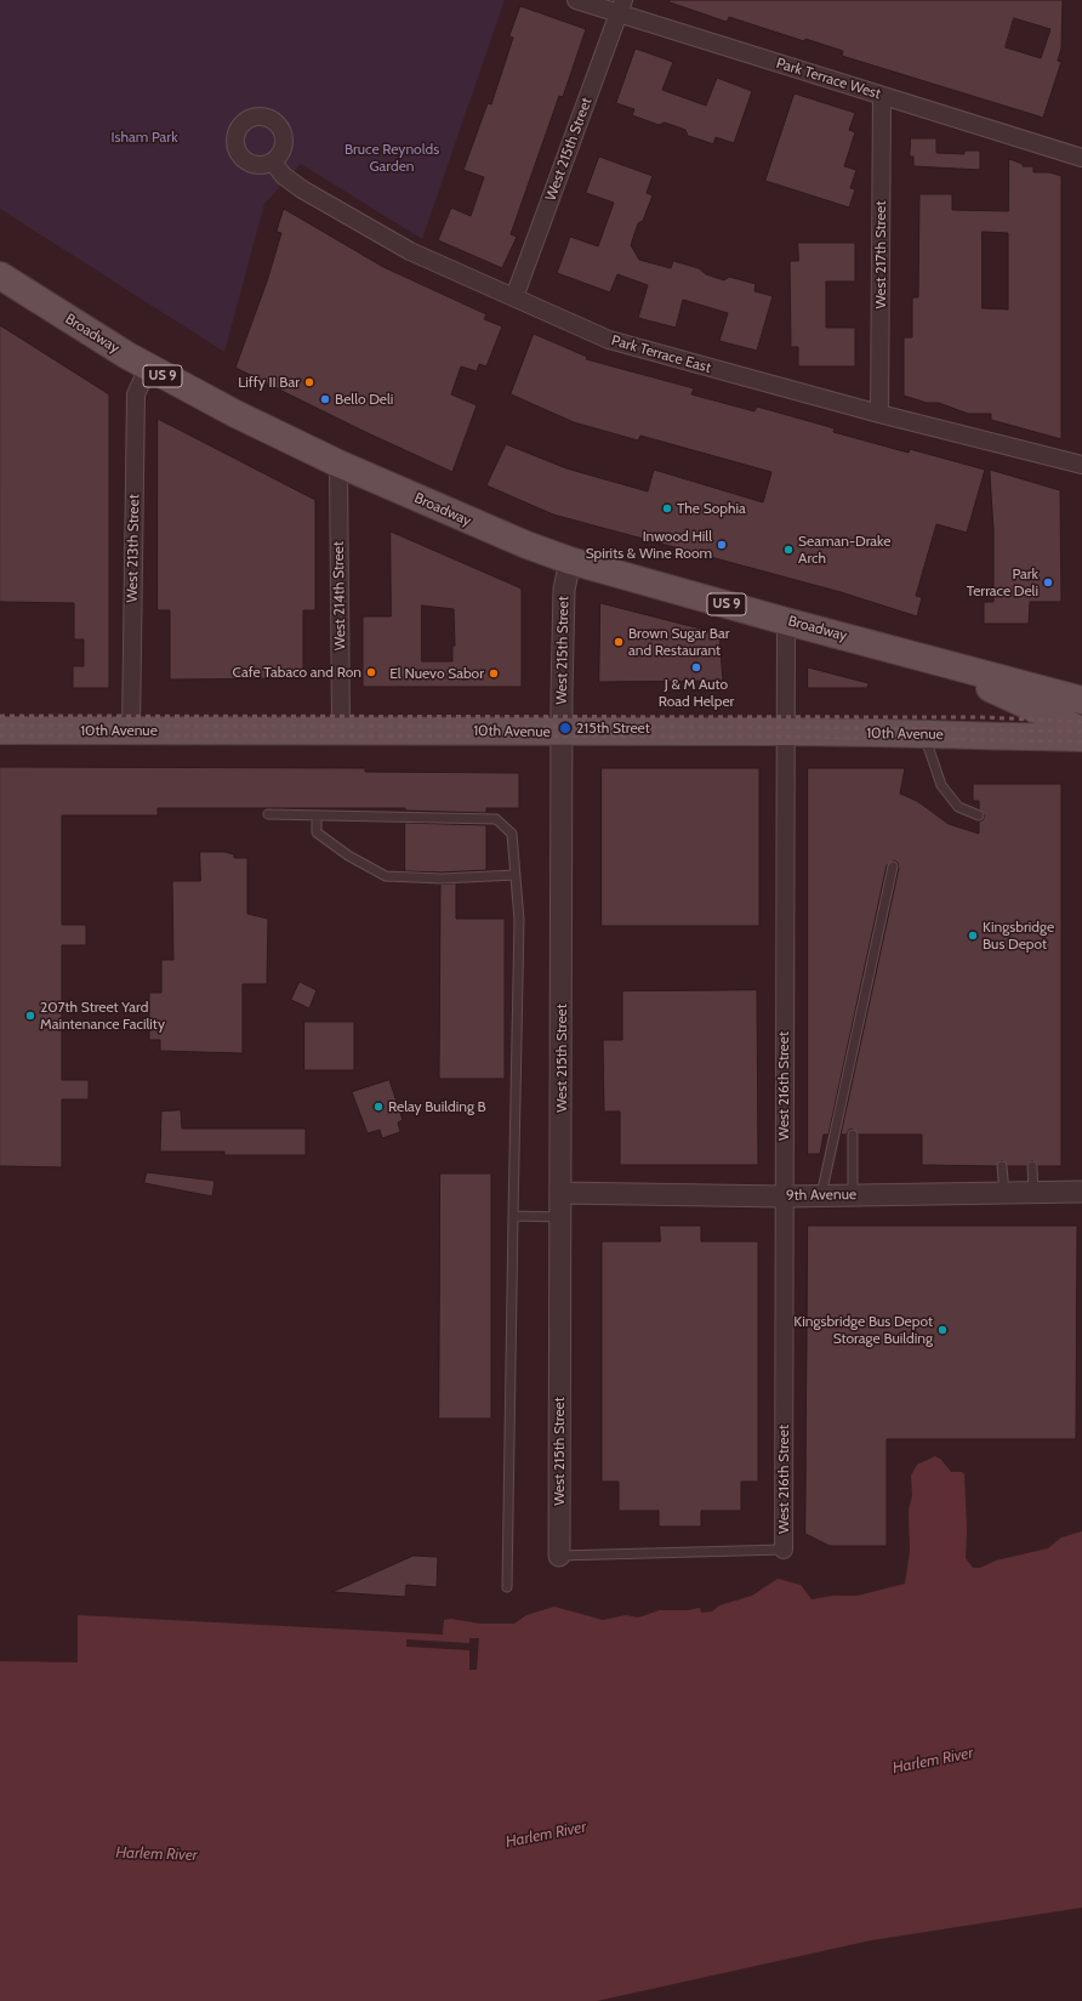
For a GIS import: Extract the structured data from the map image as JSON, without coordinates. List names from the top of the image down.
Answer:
{
  "streets": {
    "main road": ["Broadway", "US 9", "10th Avenue"],
    "street": [
      "Park Terrace West",
      "West 215th Street",
      "West 217th Street",
      "Park Terrace East",
      "West 213th Street",
      "West 214th Street",
      "West 216th Street",
      "9th Avenue"
    ]
  },
  "crossings": [
    ["Park Terrace West", "West 215th Street"],
    ["Park Terrace West", "West 217th Street"],
    ["West 215th Street", "Broadway"],
    ["West 215th Street", "Park Terrace East"],
    ["West 215th Street", "10th Avenue"],
    ["West 215th Street", "9th Avenue"],
    ["West 217th Street", "Park Terrace East"],
    ["Broadway", "West 213th Street"],
    ["Broadway", "West 214th Street"],
    ["Broadway", "West 216th Street"],
    ["West 213th Street", "10th Avenue"],
    ["West 214th Street", "10th Avenue"],
    ["10th Avenue", "West 216th Street"],
    ["West 216th Street", "9th Avenue"]
  ],
  "water": ["Harlem River"],
  "parks": ["Isham Park", "Bruce Reynolds Garden"],
  "places": [
    "Liffy II Bar",
    "Bello Deli",
    "The Sophia",
    "Inwood Hill Spirits & Wine Room",
    "Seaman-Drake Arch",
    "Park Terrace Deli",
    "Brown Sugar Bar and Restaurant",
    "J & M Auto Road Helper",
    "Cafe Tabaco and Ron",
    "El Nuevo Sabor",
    "215th Street",
    "Kingsbridge Bus Depot",
    "207th Street Yard Maintenance Facility",
    "Relay Building B",
    "Kingsbridge Bus Depot Storage Building"
  ]
}
